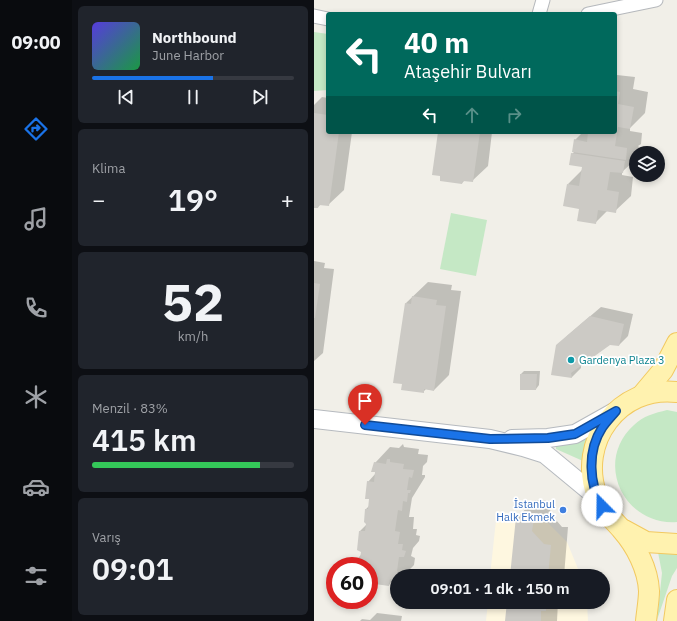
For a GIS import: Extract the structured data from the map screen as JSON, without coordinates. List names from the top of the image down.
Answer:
{
  "places": ["Gardenya Plaza 3", "İstanbul Halk Ekmek"],
  "page": {
    "tabs": "09:00",
    "turn": ["40 m", "Ataşehir Bulvarı"],
    "song": ["Northbound", "June Harbor"],
    "tile": [
      "Klima",
      ["52", "km/h"],
      ["Menzil · 83%", "415 km"],
      ["Varış", "09:01"]
    ],
    "heat": ["−", "19°", "+"],
    "limit": "60",
    "trip": "09:01 · 1 dk · 150 m"
  }
}
